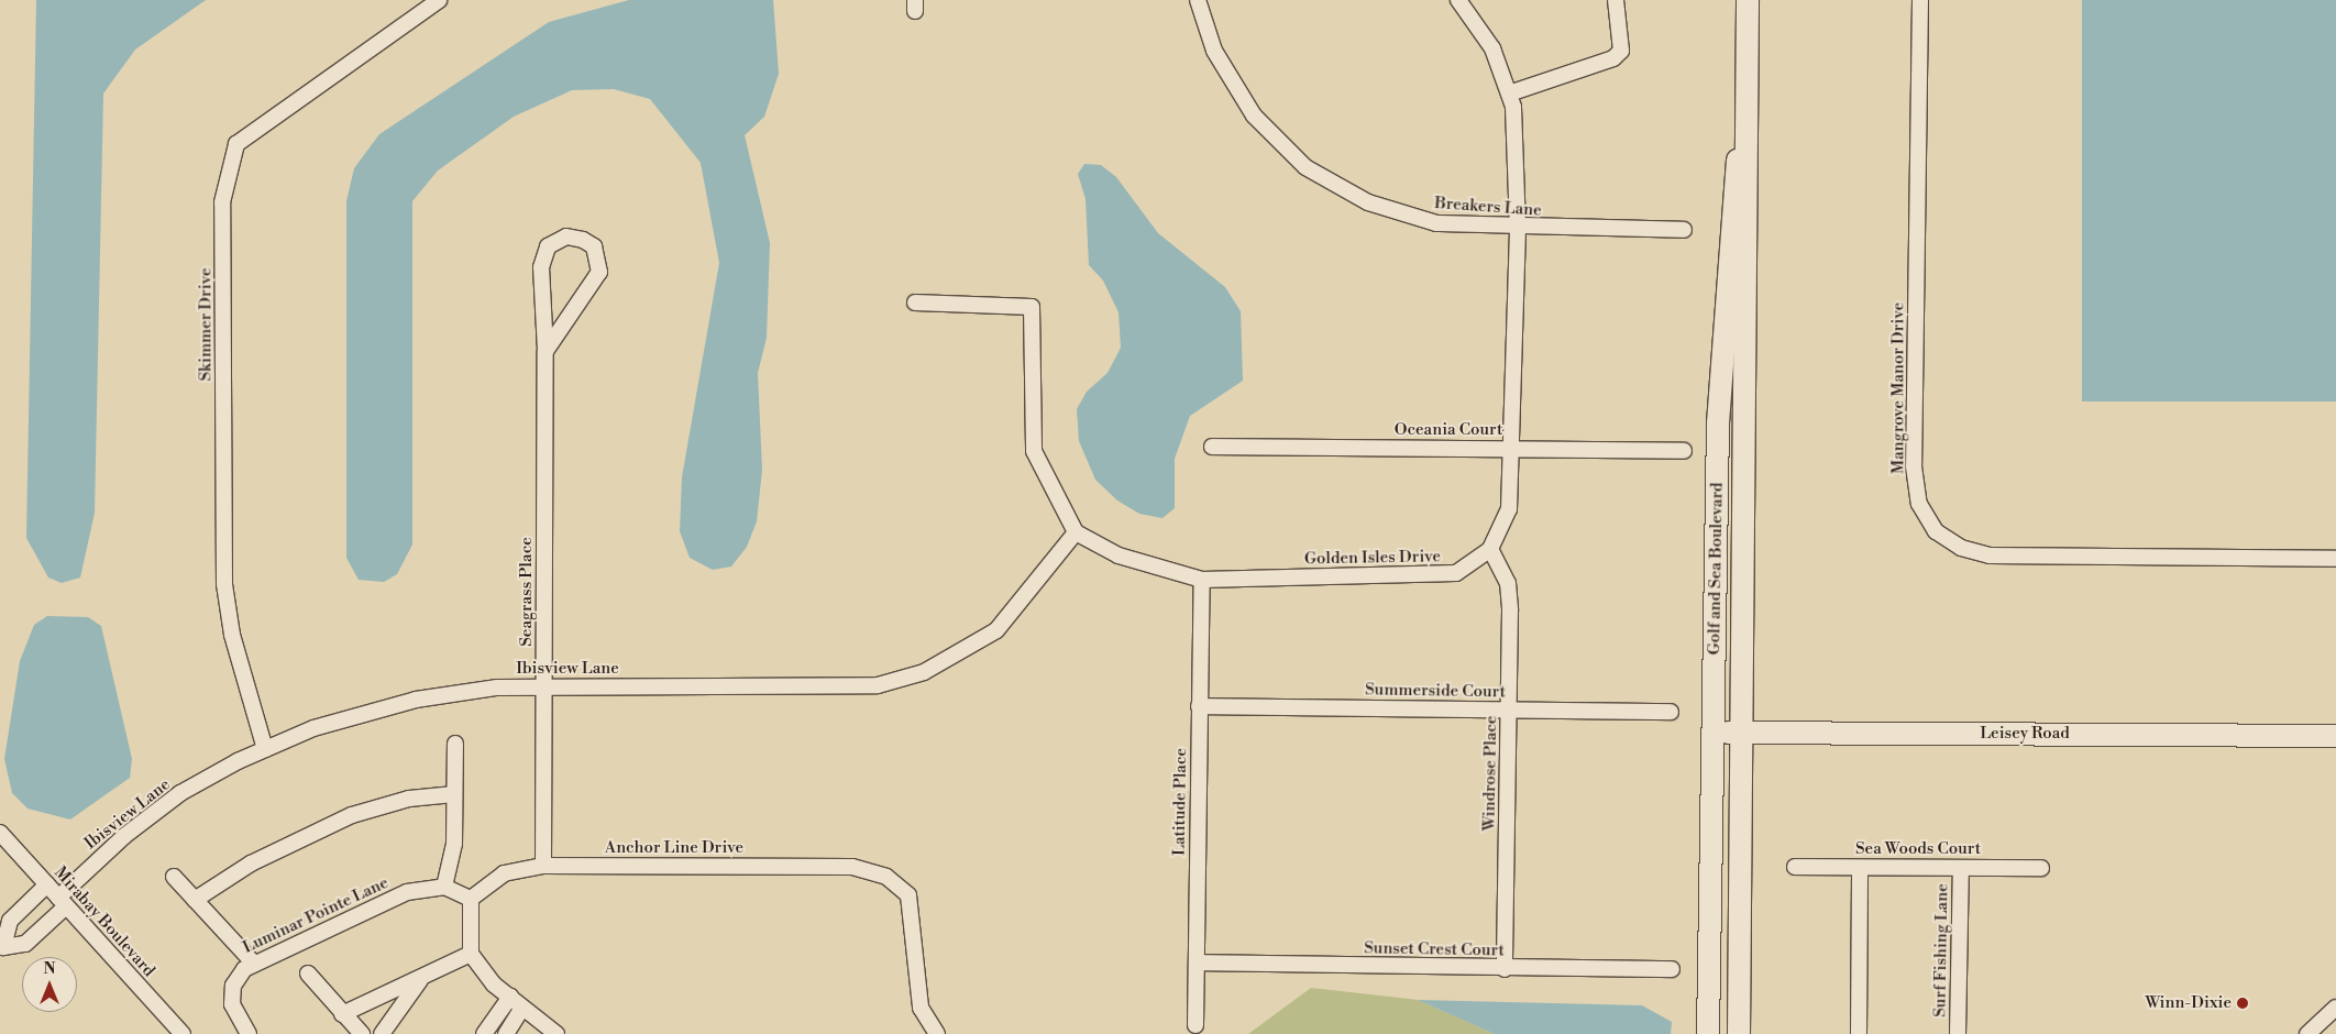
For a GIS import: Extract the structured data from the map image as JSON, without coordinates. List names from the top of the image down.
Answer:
{
  "streets": {
    "street": [
      "Breakers Lane",
      "Skimmer Drive",
      "Mangrove Manor Drive",
      "Oceania Court",
      "Golden Isles Drive",
      "Golf and Sea Boulevard",
      "Seagrass Place",
      "Ibisview Lane",
      "Summerside Court",
      "Leisey Road",
      "Windrose Place",
      "Latitude Place",
      "Anchor Line Drive",
      "Sea Woods Court",
      "Luminar Pointe Lane",
      "Mirabay Boulevard",
      "Sunset Crest Court",
      "Surf Fishing Lane"
    ]
  },
  "crossings": [
    ["Breakers Lane", "Golden Isles Drive"],
    ["Skimmer Drive", "Ibisview Lane"],
    ["Oceania Court", "Golden Isles Drive"],
    ["Golden Isles Drive", "Ibisview Lane"],
    ["Golden Isles Drive", "Windrose Place"],
    ["Golden Isles Drive", "Latitude Place"],
    ["Golf and Sea Boulevard", "Leisey Road"],
    ["Seagrass Place", "Ibisview Lane"],
    ["Seagrass Place", "Anchor Line Drive"],
    ["Ibisview Lane", "Mirabay Boulevard"],
    ["Summerside Court", "Windrose Place"],
    ["Summerside Court", "Latitude Place"],
    ["Windrose Place", "Sunset Crest Court"],
    ["Latitude Place", "Sunset Crest Court"],
    ["Sea Woods Court", "Surf Fishing Lane"]
  ],
  "places": ["Winn-Dixie"],
  "north": "top"
}
